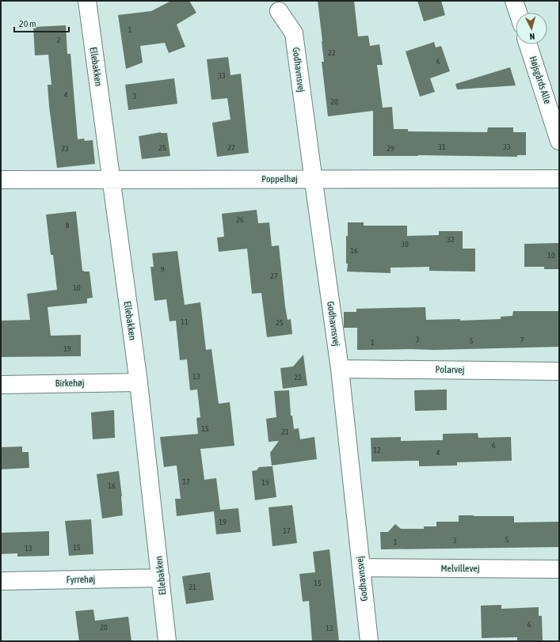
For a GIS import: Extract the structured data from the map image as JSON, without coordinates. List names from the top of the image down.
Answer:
{
  "streets": {
    "street": [
      "Ellebakken",
      "Godhavnsvej",
      "Højsgårds Alle",
      "Poppelhøj",
      "Polarvej",
      "Birkehøj",
      "Melvillevej",
      "Fyrrehøj"
    ]
  },
  "crossings": [
    ["Ellebakken", "Poppelhøj"],
    ["Ellebakken", "Birkehøj"],
    ["Ellebakken", "Fyrrehøj"],
    ["Godhavnsvej", "Poppelhøj"],
    ["Godhavnsvej", "Polarvej"],
    ["Godhavnsvej", "Melvillevej"]
  ],
  "house_numbers": [
    "1",
    "2",
    "22",
    "6",
    "33",
    "4",
    "3",
    "20",
    "31",
    "33",
    "25",
    "27",
    "23",
    "29",
    "26",
    "8",
    "32",
    "30",
    "16",
    "10",
    "9",
    "27",
    "10",
    "11",
    "25",
    "3",
    "7",
    "5",
    "1",
    "19",
    "13",
    "23",
    "15",
    "21",
    "6",
    "12",
    "4",
    "17",
    "19",
    "16",
    "19",
    "17",
    "5",
    "3",
    "1",
    "15",
    "13",
    "15",
    "21",
    "6",
    "20",
    "13"
  ],
  "scale_bar": "20 m",
  "north": "bottom"
}
